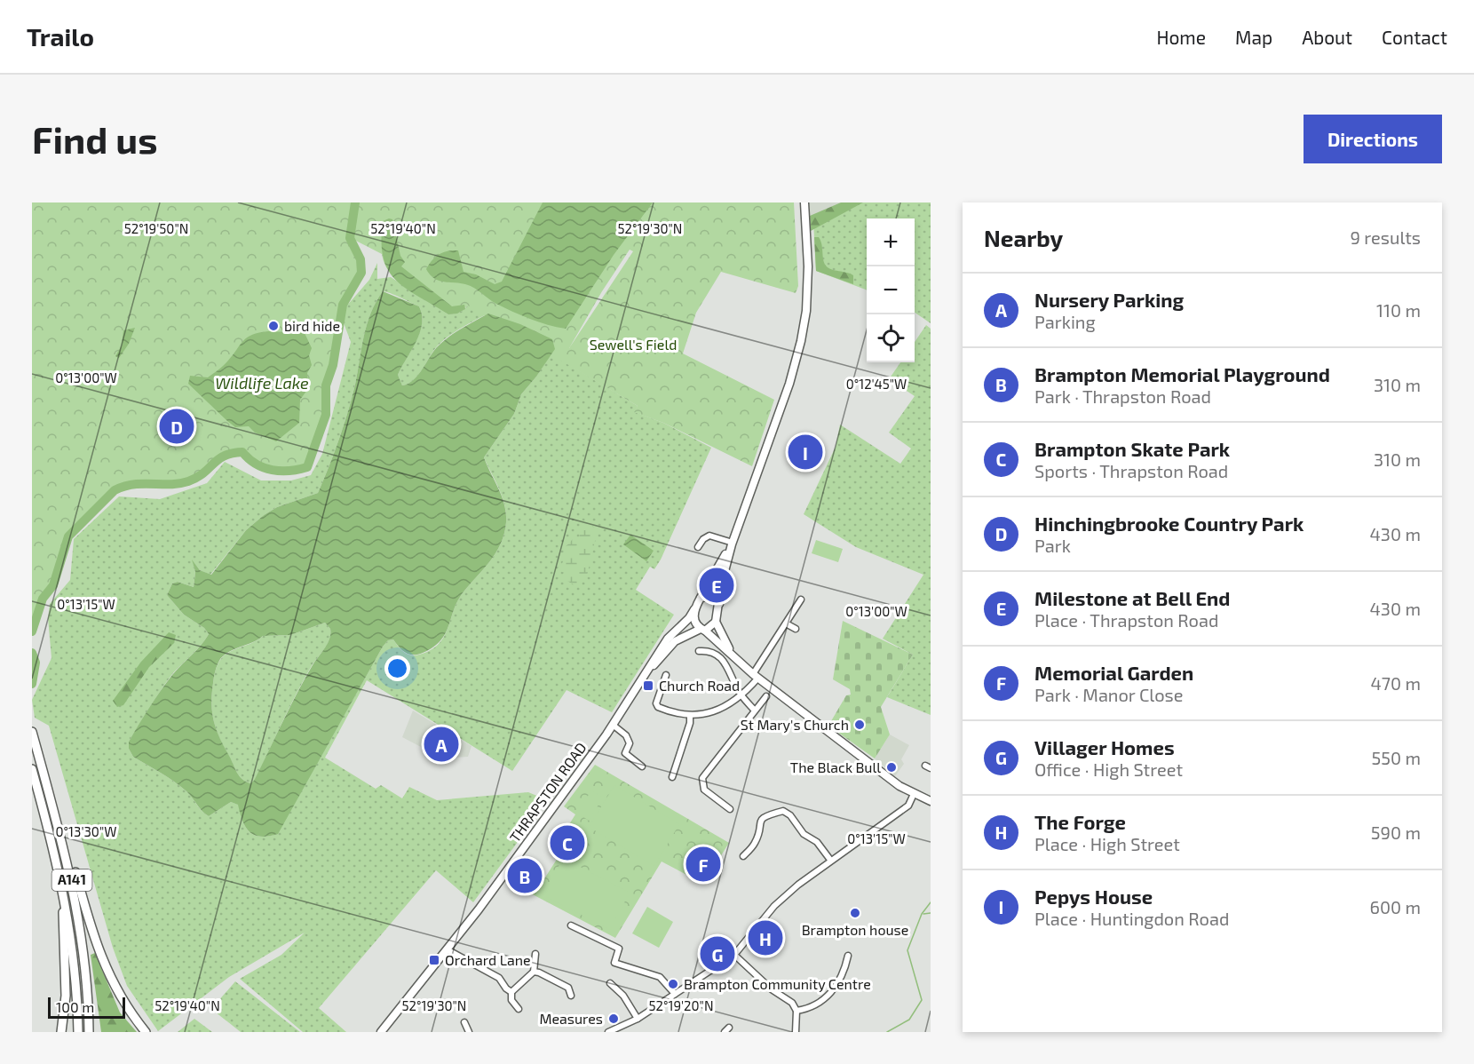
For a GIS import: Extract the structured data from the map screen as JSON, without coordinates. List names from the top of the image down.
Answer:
{
  "streets": {
    "highway": ["A141"],
    "main road": ["THRAPSTON ROAD"]
  },
  "water": ["Wildlife Lake"],
  "parks": ["Sewell's Field"],
  "places": {
    "other": [
      "bird hide",
      "St Mary's Church",
      "The Black Bull",
      "Brampton house",
      "Brampton Community Centre",
      "Measures"
    ],
    "transit": ["Church Road", "Orchard Lane"]
  },
  "scale_bar": "100 m",
  "page": {
    "header": "Trailo",
    "nav": [
      "Home",
      "Map",
      "About",
      "Contact"
    ],
    "buttons": "Directions",
    "title": "Find us",
    "heading": ["Nearby", "9 results"],
    "map_buttons": ["+", "−"],
    "list": [
      {
        "mark": "A",
        "name": "Nursery Parking",
        "note": "Parking",
        "value": "110 m"
      },
      {
        "mark": "B",
        "name": "Brampton Memorial Playground",
        "note": "Park · Thrapston Road",
        "value": "310 m"
      },
      {
        "mark": "C",
        "name": "Brampton Skate Park",
        "note": "Sports · Thrapston Road",
        "value": "310 m"
      },
      {
        "mark": "D",
        "name": "Hinchingbrooke Country Park",
        "note": "Park",
        "value": "430 m"
      },
      {
        "mark": "E",
        "name": "Milestone at Bell End",
        "note": "Place · Thrapston Road",
        "value": "430 m"
      },
      {
        "mark": "F",
        "name": "Memorial Garden",
        "note": "Park · Manor Close",
        "value": "470 m"
      },
      {
        "mark": "G",
        "name": "Villager Homes",
        "note": "Office · High Street",
        "value": "550 m"
      },
      {
        "mark": "H",
        "name": "The Forge",
        "note": "Place · High Street",
        "value": "590 m"
      },
      {
        "mark": "I",
        "name": "Pepys House",
        "note": "Place · Huntingdon Road",
        "value": "600 m"
      }
    ],
    "pins": [
      "D",
      "I",
      "E",
      "A",
      "C",
      "F",
      "B",
      "H",
      "G"
    ],
    "scale": "100 m"
  },
  "coordinates": [
    "52°19'50\"N",
    "52°19'40\"N",
    "52°19'30\"N",
    "0°13'00\"W",
    "0°12'45\"W",
    "0°13'15\"W",
    "0°13'30\"W",
    "52°19'20\"N"
  ]
}
